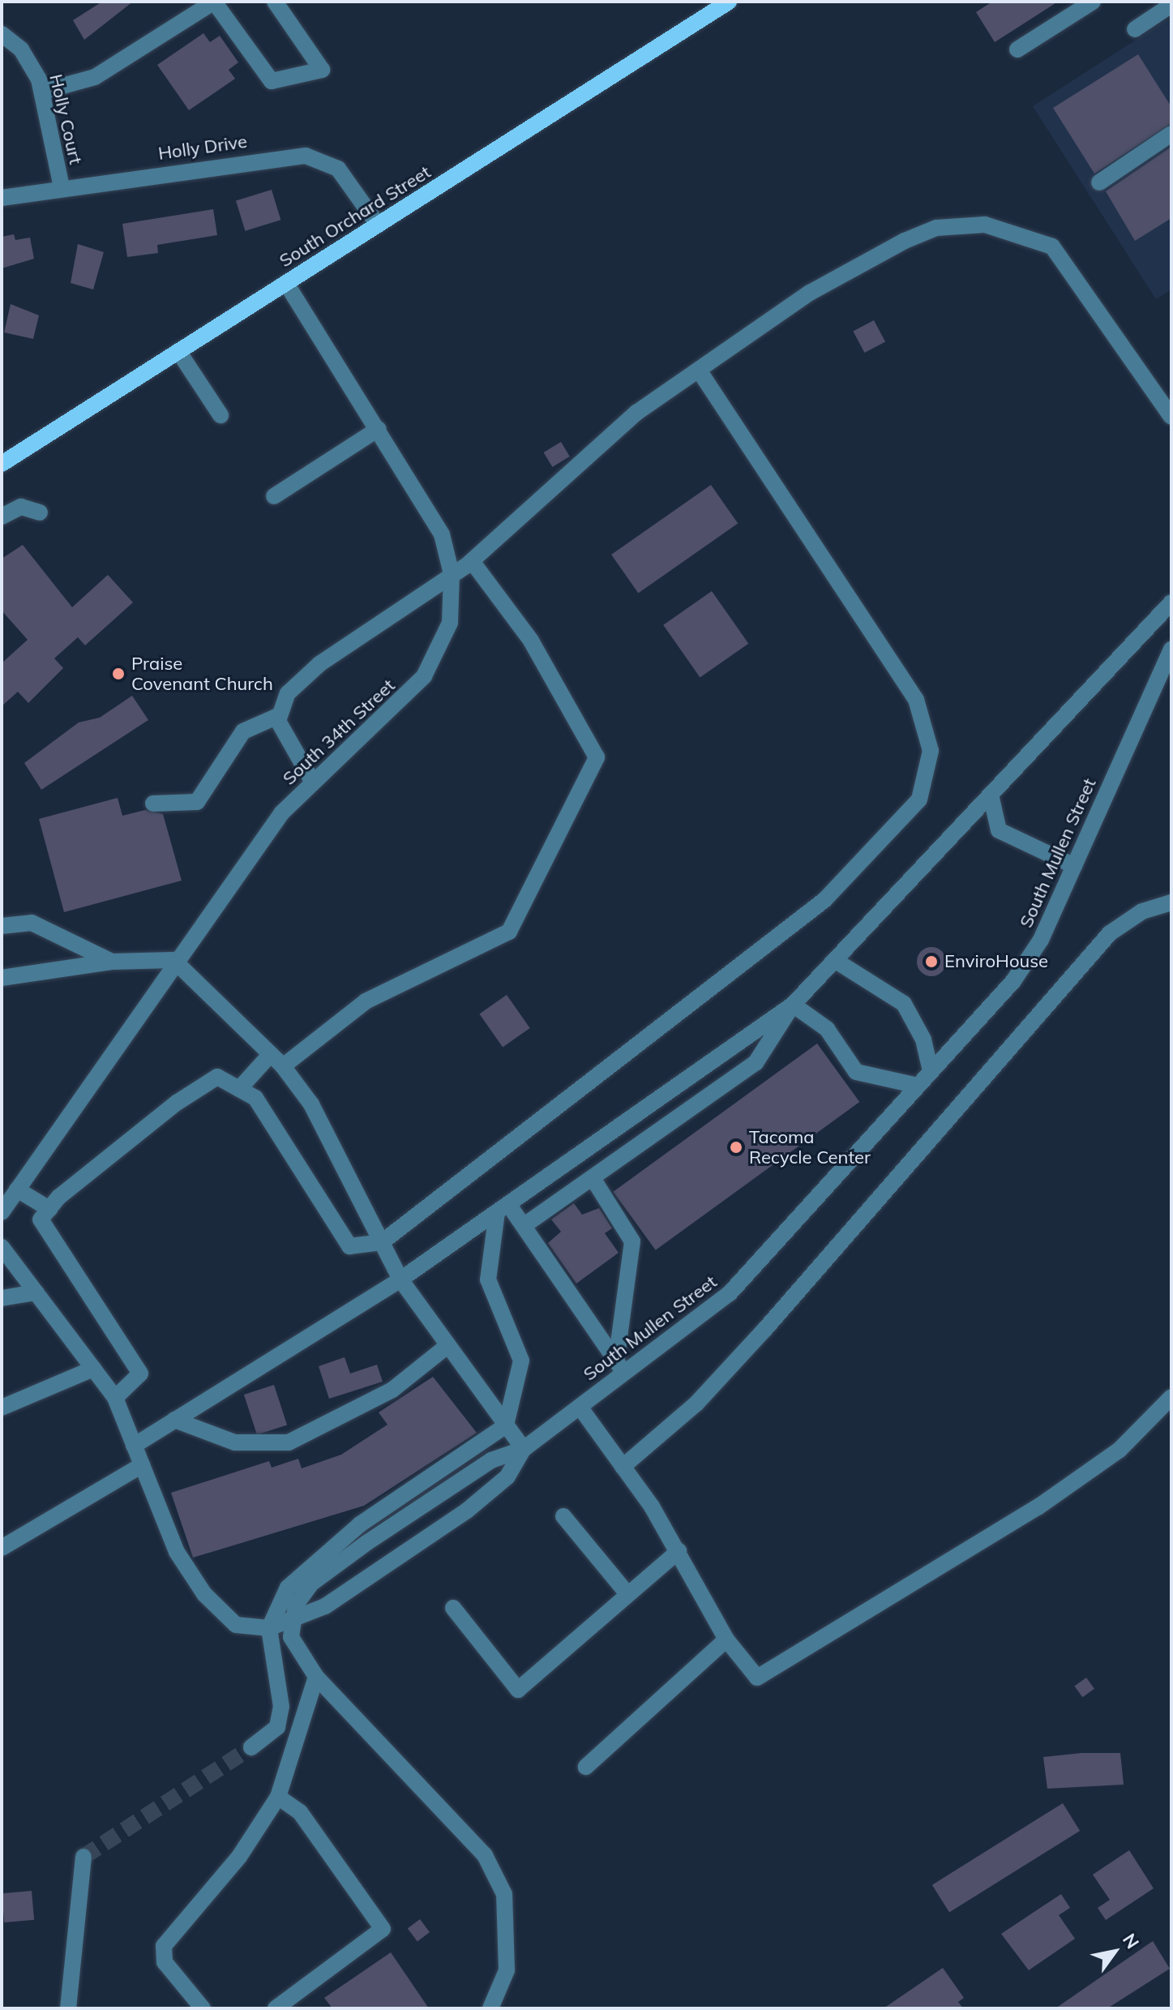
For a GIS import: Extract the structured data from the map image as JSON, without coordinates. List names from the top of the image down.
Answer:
{
  "streets": {
    "main road": ["South Orchard Street"],
    "street": [
      "Holly Court",
      "Holly Drive",
      "South 34th Street",
      "South Mullen Street"
    ]
  },
  "crossings": [
    ["Holly Court", "Holly Drive"],
    ["Holly Drive", "South Orchard Street"],
    ["South Orchard Street", "South 34th Street"]
  ],
  "places": ["Praise Covenant Church", "EnviroHouse", "Tacoma Recycle Center"],
  "north": "top right"
}
